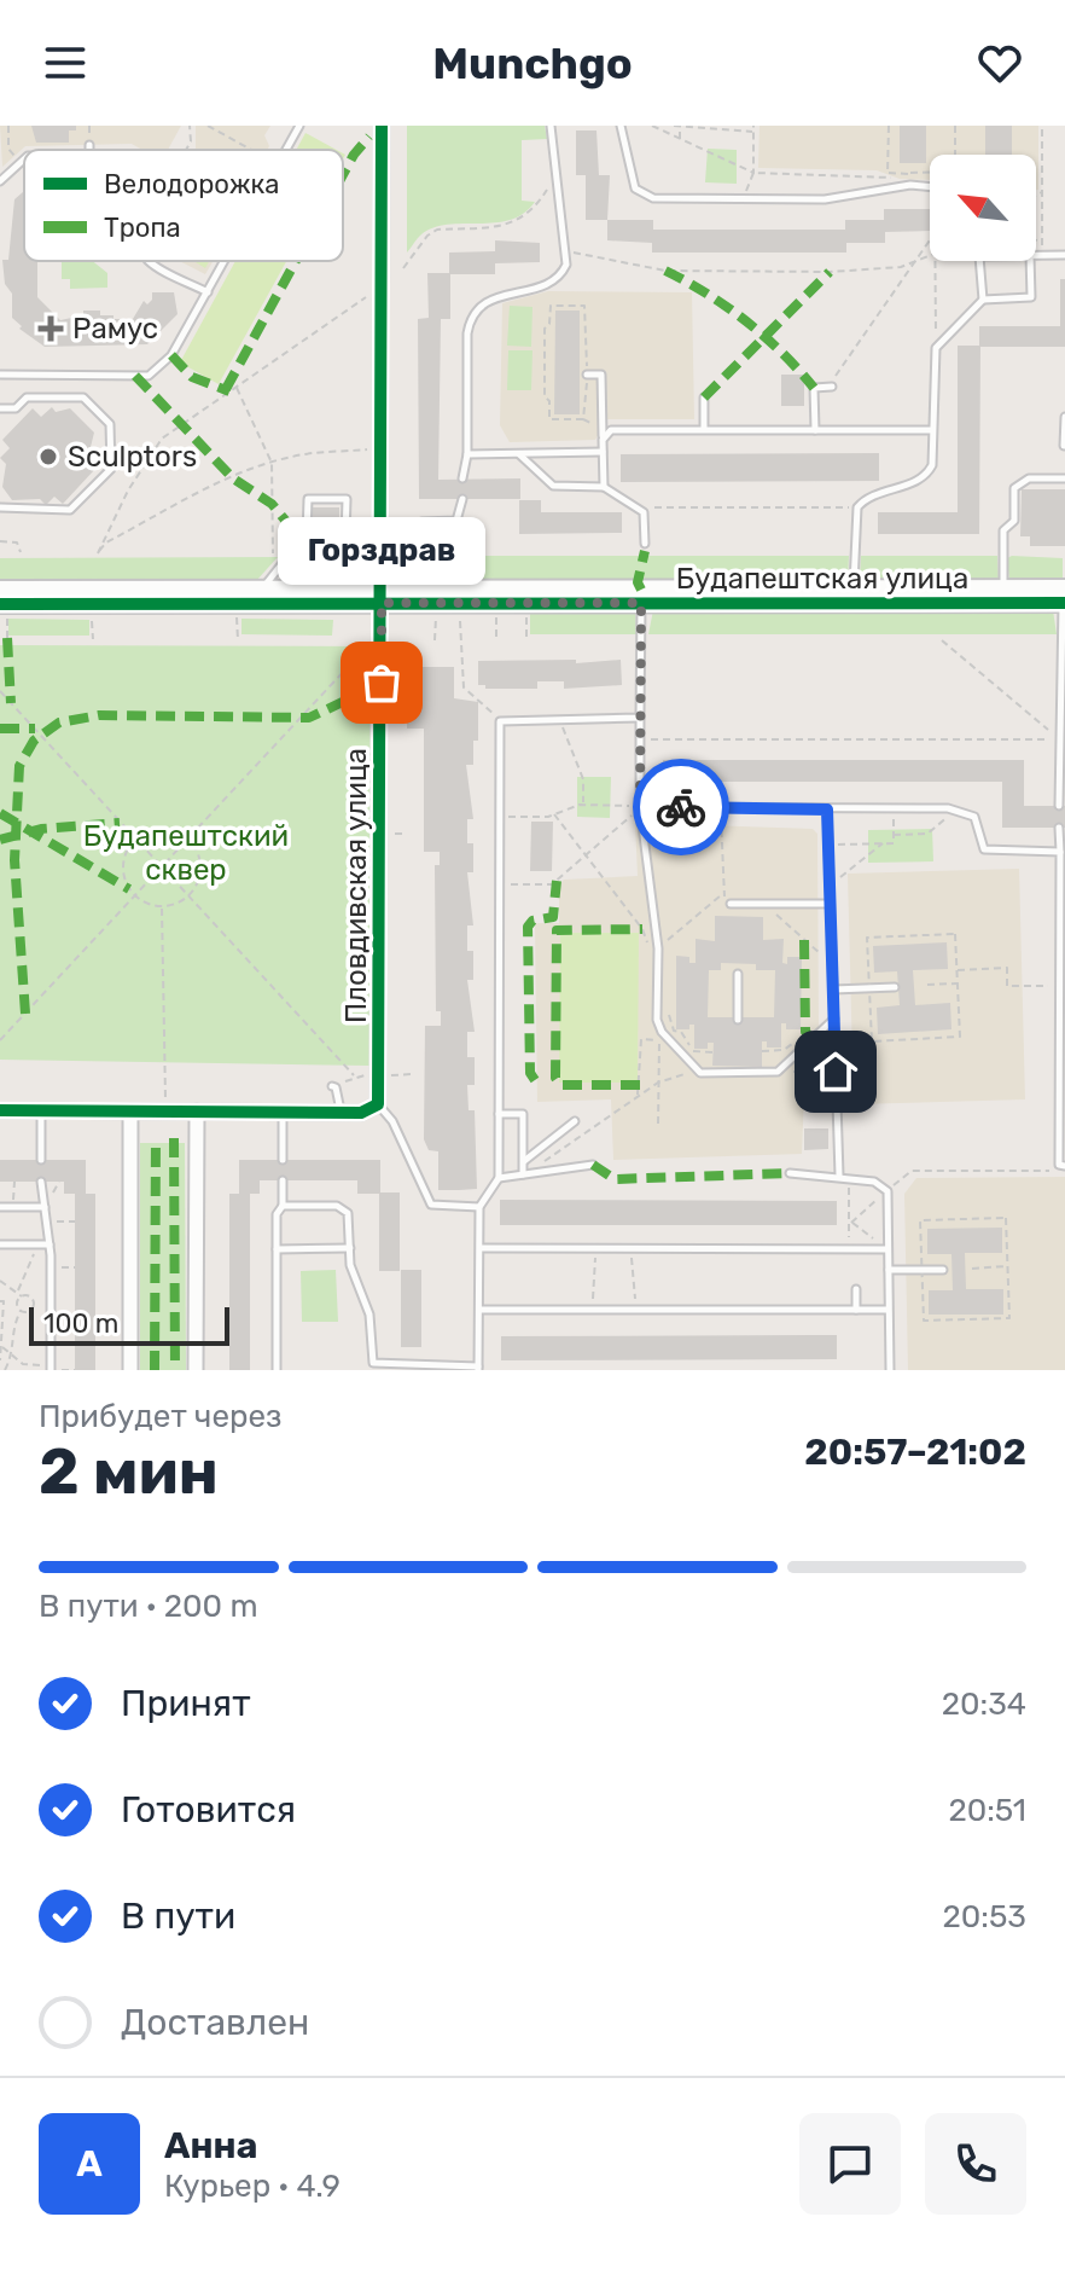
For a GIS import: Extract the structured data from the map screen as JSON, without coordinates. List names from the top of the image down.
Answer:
{
  "streets": {
    "street": ["Будапештская улица", "Пловдивская улица"]
  },
  "crossings": [
    ["Будапештская улица", "Пловдивская улица"]
  ],
  "parks": ["Будапештский сквер"],
  "places": {
    "health": ["Рамус"],
    "other": ["Sculptors", "Горздрав"]
  },
  "legend": ["Велодорожка", "Тропа"],
  "scale_bar": "100 m",
  "north": "top left",
  "page": {
    "header": "Munchgo",
    "bubble": "Горздрав",
    "scale": "100 m",
    "heading": ["2 мин", "Прибудет через", "20:57–21:02"],
    "panel": ["Анна", "Курьер · 4.9"],
    "bar": "В пути · 200 m",
    "list": [
      ["Принят", "20:34"],
      ["Готовится", "20:51"],
      ["В пути", "20:53"],
      "Доставлен"
    ],
    "round": "А"
  }
}
